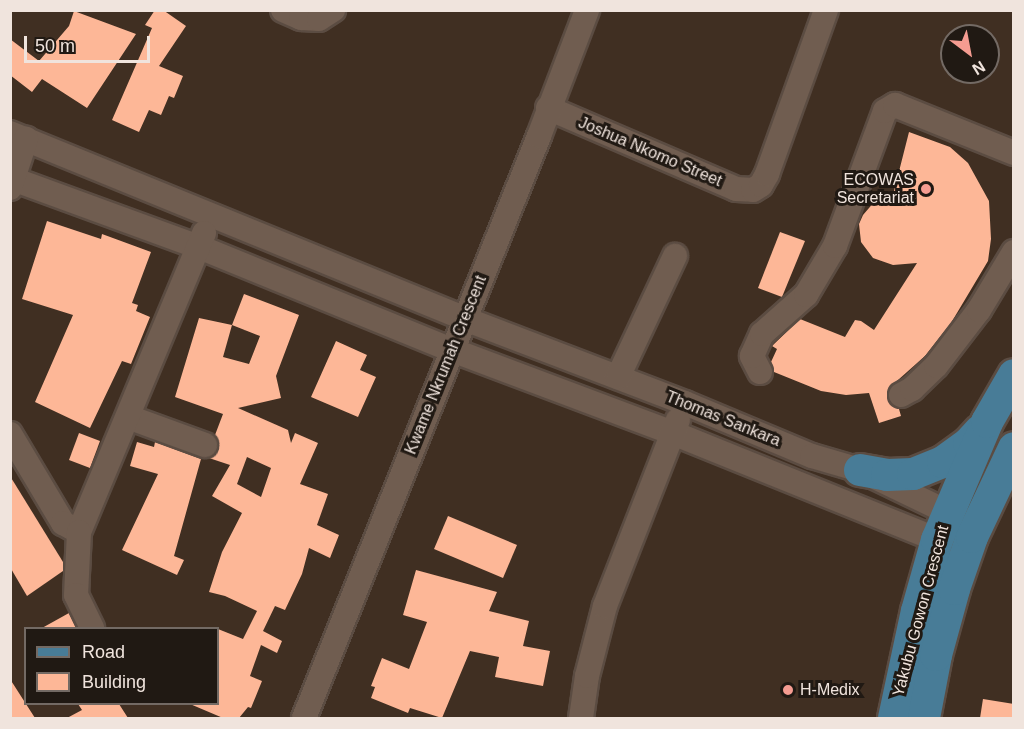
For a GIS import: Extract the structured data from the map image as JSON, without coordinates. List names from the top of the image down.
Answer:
{
  "streets": {
    "main road": ["Yakubu Gowon Crescent"],
    "street": ["Joshua Nkomo Street", "Kwame Nkrumah Crescent", "Thomas Sankara"]
  },
  "crossings": [
    ["Joshua Nkomo Street", "Kwame Nkrumah Crescent"],
    ["Kwame Nkrumah Crescent", "Thomas Sankara"],
    ["Thomas Sankara", "Yakubu Gowon Crescent"]
  ],
  "places": ["ECOWAS Secretariat", "H-Medix"],
  "legend": ["Road", "Building"],
  "scale_bar": "50 m",
  "north": "bottom right"
}
